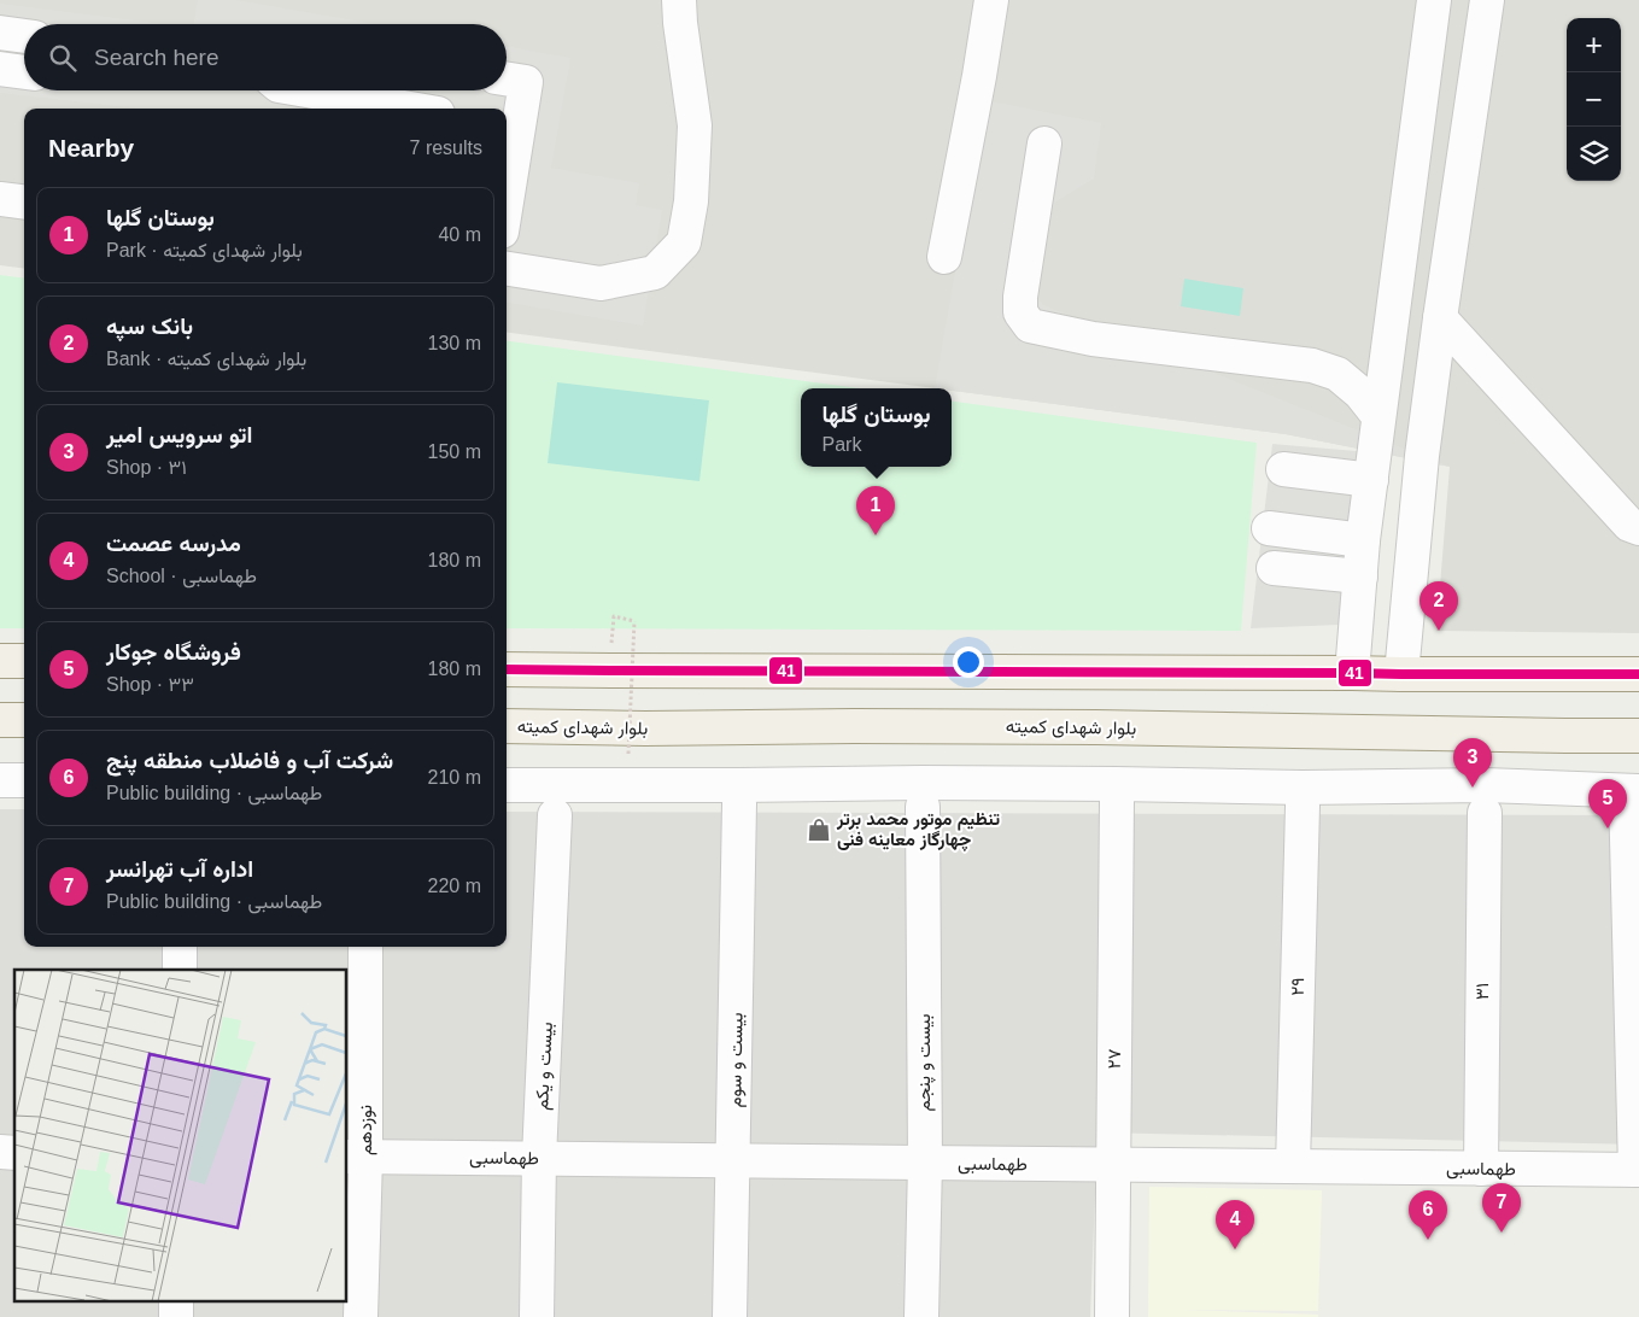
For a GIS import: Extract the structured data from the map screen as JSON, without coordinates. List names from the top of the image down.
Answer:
{
  "streets": {
    "main road": ["بلوار شهدای کمیته"],
    "street": [
      "۲۹",
      "۳۱",
      "۲۷",
      "بیست و سوم",
      "بیست و پنجم",
      "بیست و یکم",
      "نوزدهم",
      "طهماسبی"
    ]
  },
  "crossings": [
    ["۲۹", "طهماسبی"],
    ["۳۱", "طهماسبی"],
    ["۲۷", "طهماسبی"],
    ["بیست و سوم", "طهماسبی"],
    ["بیست و پنجم", "طهماسبی"],
    ["بیست و یکم", "طهماسبی"],
    ["نوزدهم", "طهماسبی"]
  ],
  "places": {
    "shop": ["تنظیم موتور محمد برتر چهارگاز معاینه فنی"]
  },
  "lines": ["transit line 41"],
  "page": {
    "map_buttons": ["+", "−"],
    "search": "Search here",
    "heading": ["Nearby", "7 results"],
    "list": [
      {
        "mark": "1",
        "name": "بوستان گلها",
        "note": "Park · بلوار شهدای کمیته",
        "value": "40 m"
      },
      {
        "mark": "2",
        "name": "بانک سپه",
        "note": "Bank · بلوار شهدای کمیته",
        "value": "130 m"
      },
      {
        "mark": "3",
        "name": "اتو سرویس امیر",
        "note": "Shop · ۳۱",
        "value": "150 m"
      },
      {
        "mark": "4",
        "name": "مدرسه عصمت",
        "note": "School · طهماسبی",
        "value": "180 m"
      },
      {
        "mark": "5",
        "name": "فروشگاه جوکار",
        "note": "Shop · ۳۳",
        "value": "180 m"
      },
      {
        "mark": "6",
        "name": "شرکت آب و فاضلاب منطقه پنج",
        "note": "Public building · طهماسبی",
        "value": "210 m"
      },
      {
        "mark": "7",
        "name": "اداره آب تهرانسر",
        "note": "Public building · طهماسبی",
        "value": "220 m"
      }
    ],
    "popup": ["بوستان گلها", "Park"],
    "pins": [
      "1",
      "2",
      "3",
      "5",
      "7",
      "6",
      "4"
    ]
  }
}
